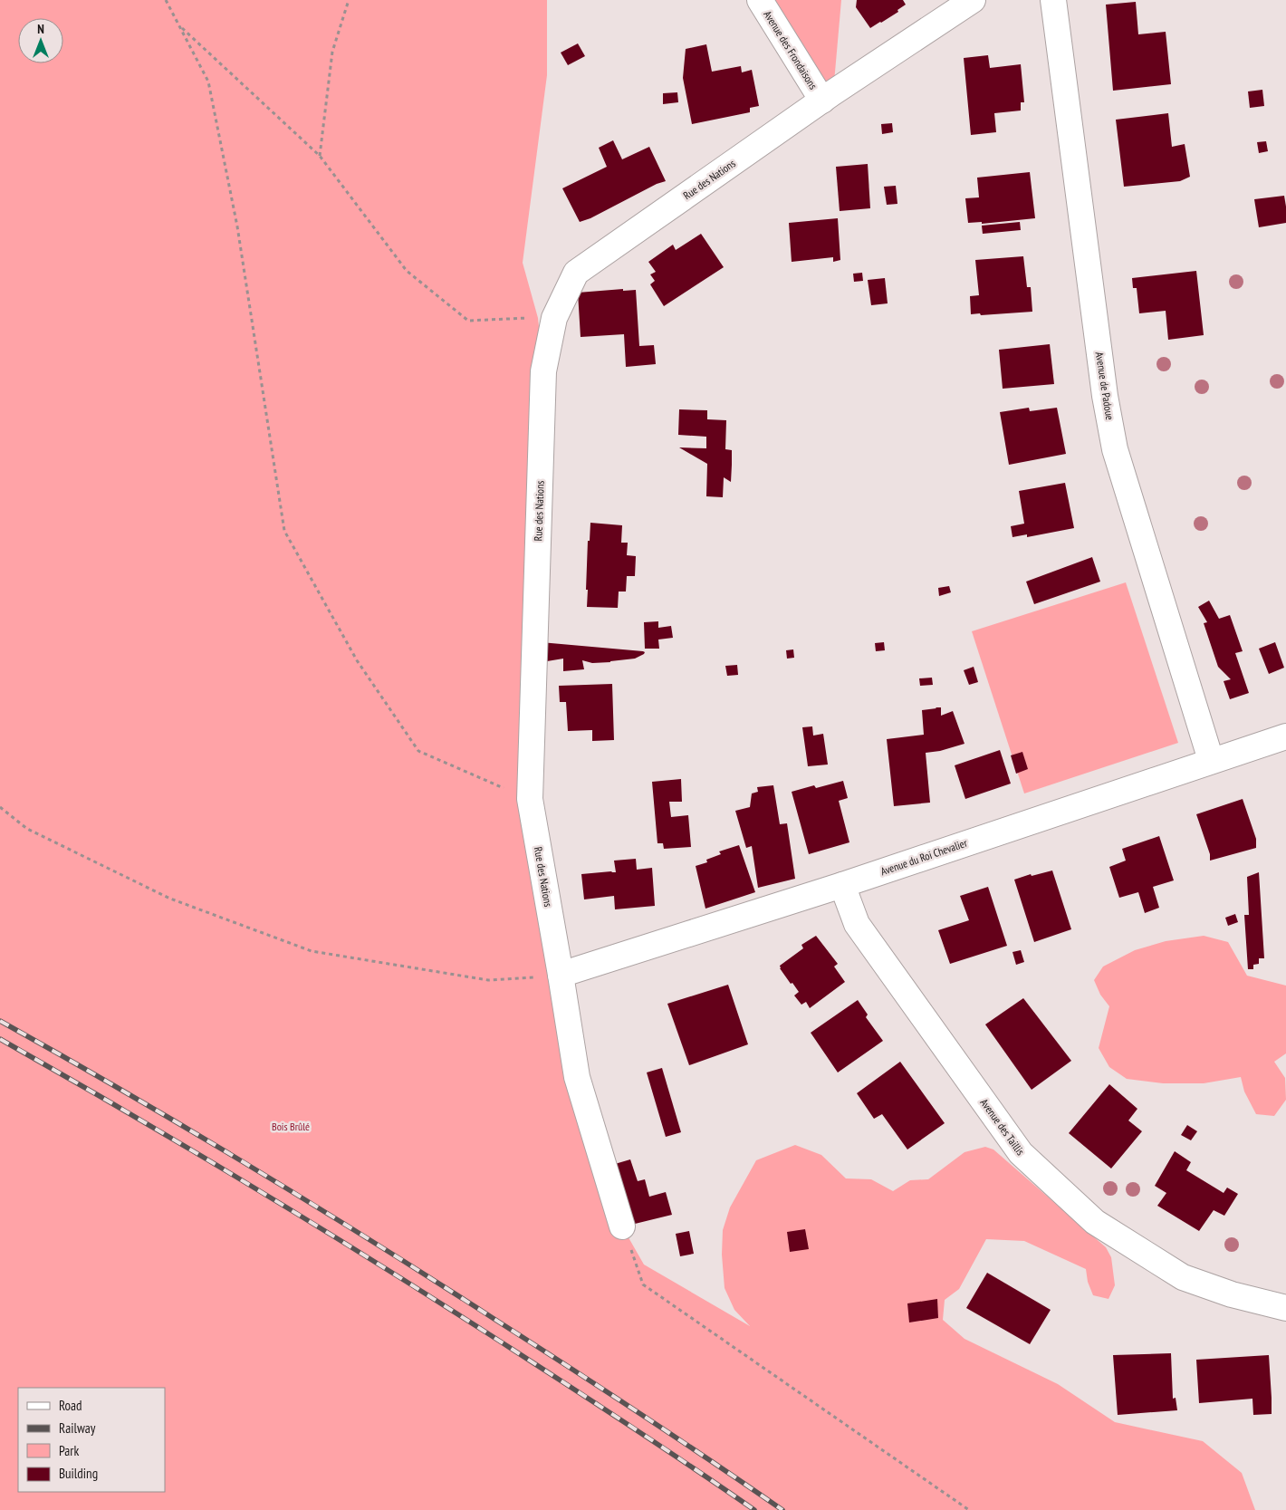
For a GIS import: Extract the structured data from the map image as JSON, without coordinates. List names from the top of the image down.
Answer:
{
  "streets": {
    "street": [
      "Avenue des Frondaisons",
      "Rue des Nations",
      "Avenue de Padoue",
      "Avenue du Roi Chevalier",
      "Avenue des Taillis"
    ]
  },
  "crossings": [
    ["Avenue des Frondaisons", "Rue des Nations"],
    ["Rue des Nations", "Avenue du Roi Chevalier"],
    ["Avenue de Padoue", "Avenue du Roi Chevalier"],
    ["Avenue du Roi Chevalier", "Avenue des Taillis"]
  ],
  "parks": ["Bois Brûlé"],
  "legend": [
    "Road",
    "Railway",
    "Park",
    "Building"
  ],
  "north": "top"
}
